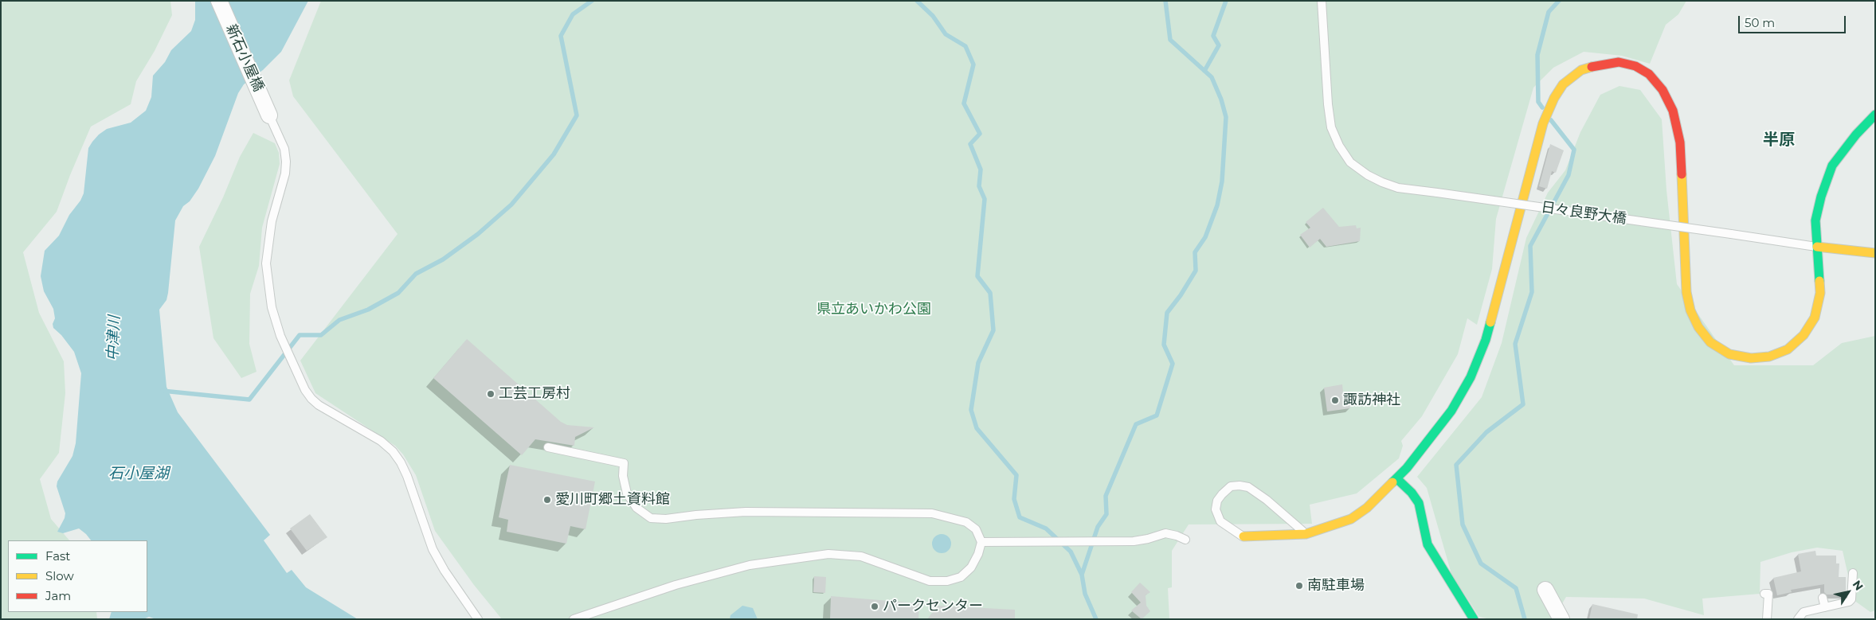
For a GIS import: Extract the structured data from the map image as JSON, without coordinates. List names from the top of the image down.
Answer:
{
  "streets": {
    "street": ["新石小屋橋"],
    "lane": ["日々良野大橋"]
  },
  "districts": ["半原"],
  "water": ["中津川", "石小屋湖"],
  "parks": ["県立あいかわ公園"],
  "places": [
    "工芸工房村",
    "諏訪神社",
    "愛川町郷土資料館",
    "南駐車場",
    "パークセンター"
  ],
  "legend": ["Fast", "Slow", "Jam"],
  "scale_bar": "50 m",
  "north": "top right"
}
